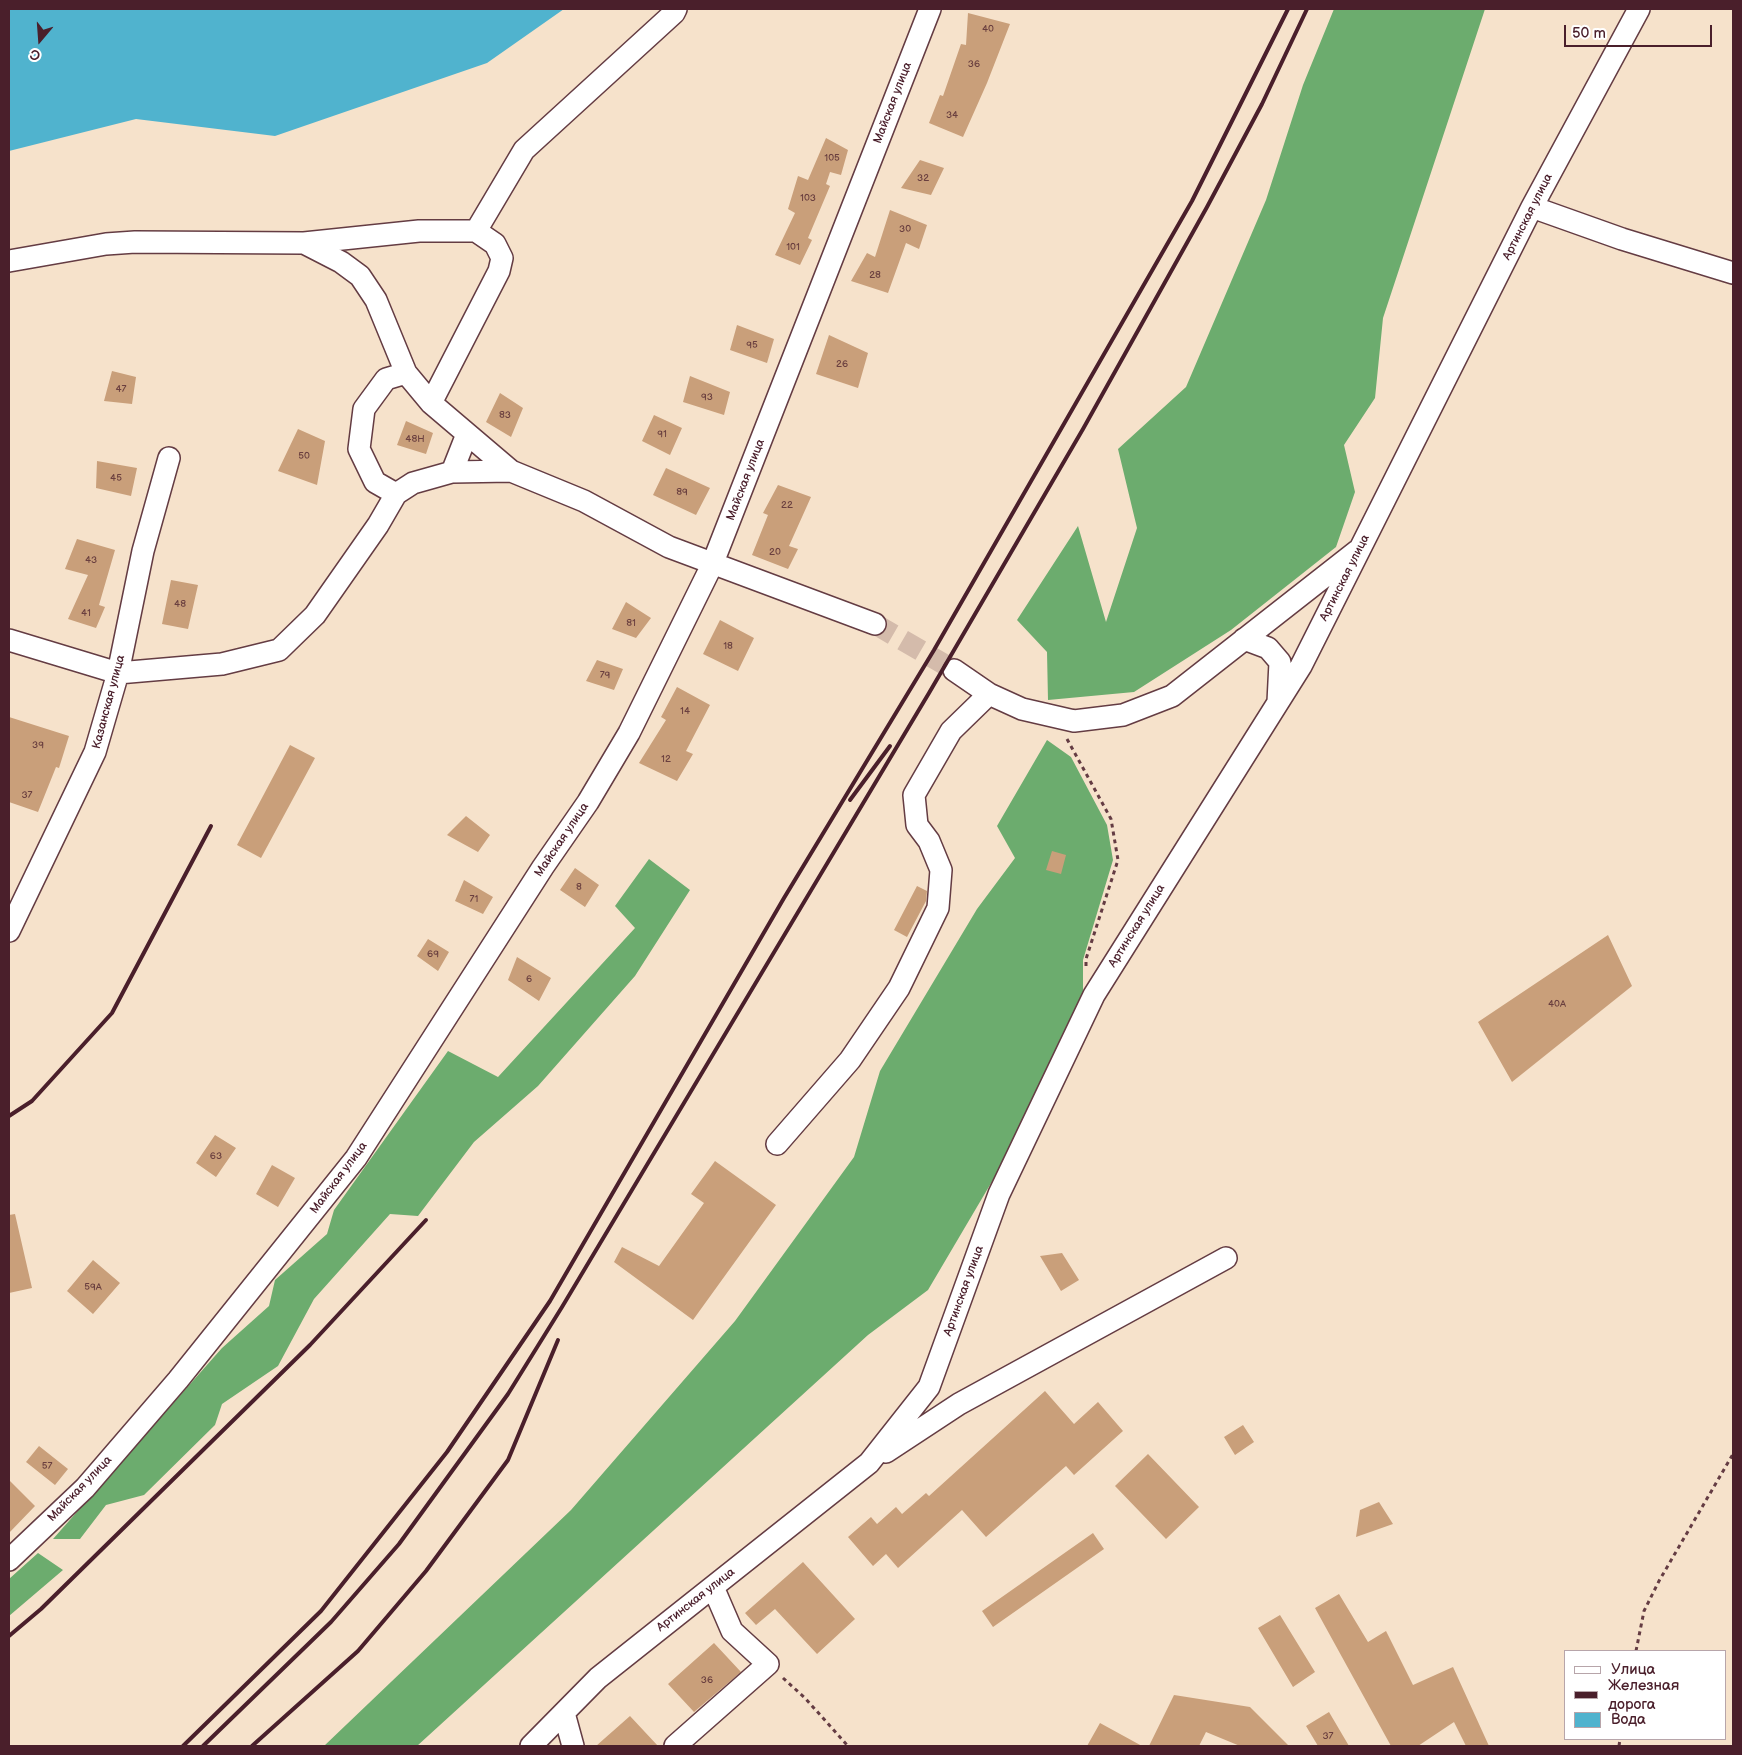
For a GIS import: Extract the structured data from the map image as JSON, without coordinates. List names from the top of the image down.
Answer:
{
  "streets": {
    "street": ["Майская улица", "Артинская улица", "Казанская улица"]
  },
  "house_numbers": [
    "40",
    "36",
    "34",
    "105",
    "32",
    "103",
    "30",
    "101",
    "28",
    "95",
    "26",
    "47",
    "93",
    "83",
    "91",
    "48Н",
    "50",
    "45",
    "89",
    "22",
    "20",
    "43",
    "48",
    "41",
    "81",
    "18",
    "79",
    "14",
    "39",
    "12",
    "37",
    "8",
    "71",
    "69",
    "6",
    "40А",
    "63",
    "59А",
    "57",
    "36",
    "37"
  ],
  "legend": ["Улица", "Железная дорога", "Вода"],
  "scale_bar": "50 m",
  "north": "bottom"
}
